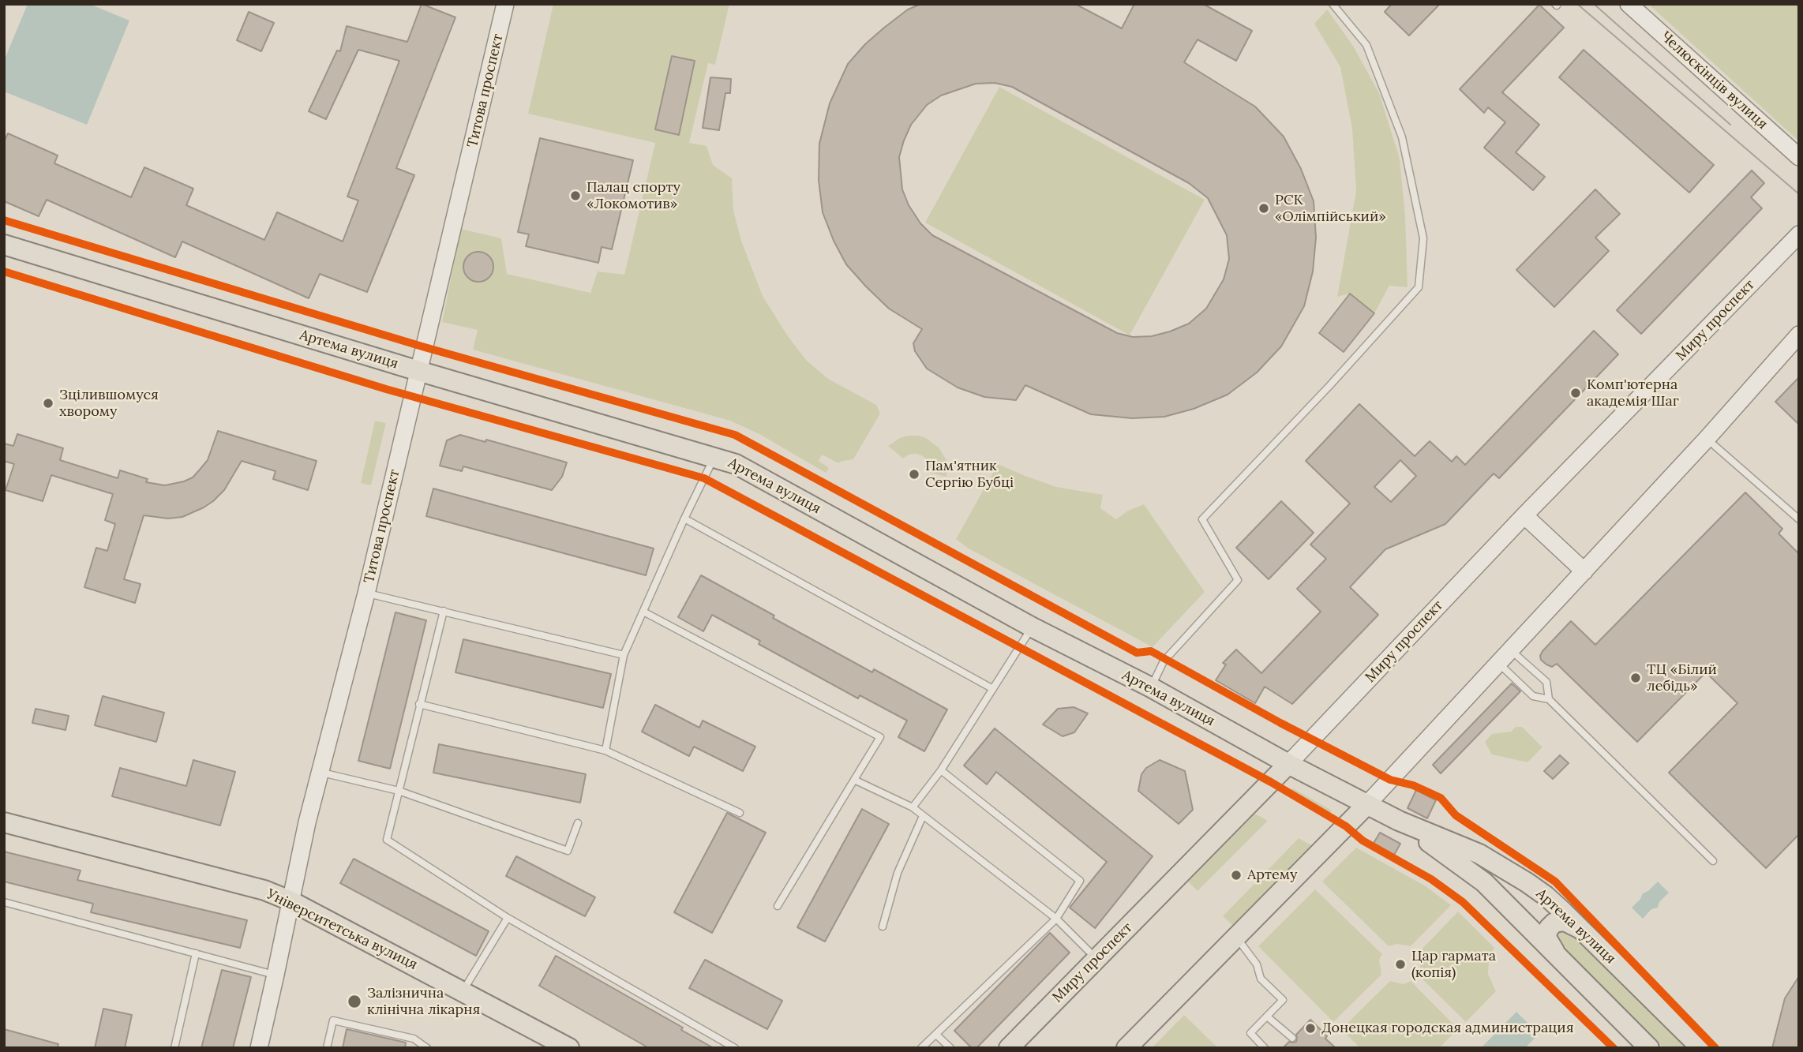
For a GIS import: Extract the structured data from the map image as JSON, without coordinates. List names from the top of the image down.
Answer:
{
  "streets": {
    "main road": [
      "Челюскінців вулиця",
      "Титова проспект",
      "Миру проспект",
      "Артема вулиця",
      "Університетська вулиця"
    ]
  },
  "crossings": [
    ["Титова проспект", "Артема вулиця"],
    ["Титова проспект", "Університетська вулиця"],
    ["Миру проспект", "Артема вулиця"]
  ],
  "places": [
    "Палац спорту «Локомотив»",
    "РСК «Олімпійський»",
    "Комп'ютерна академія Шаг",
    "Зцілившомуся хворому",
    "Пам'ятник Сергію Бубці",
    "ТЦ «Білий лебідь»",
    "Артему",
    "Цар гармата (копія)",
    "Залізнична клінічна лікарня",
    "Донецкая городская администрация"
  ]
}
